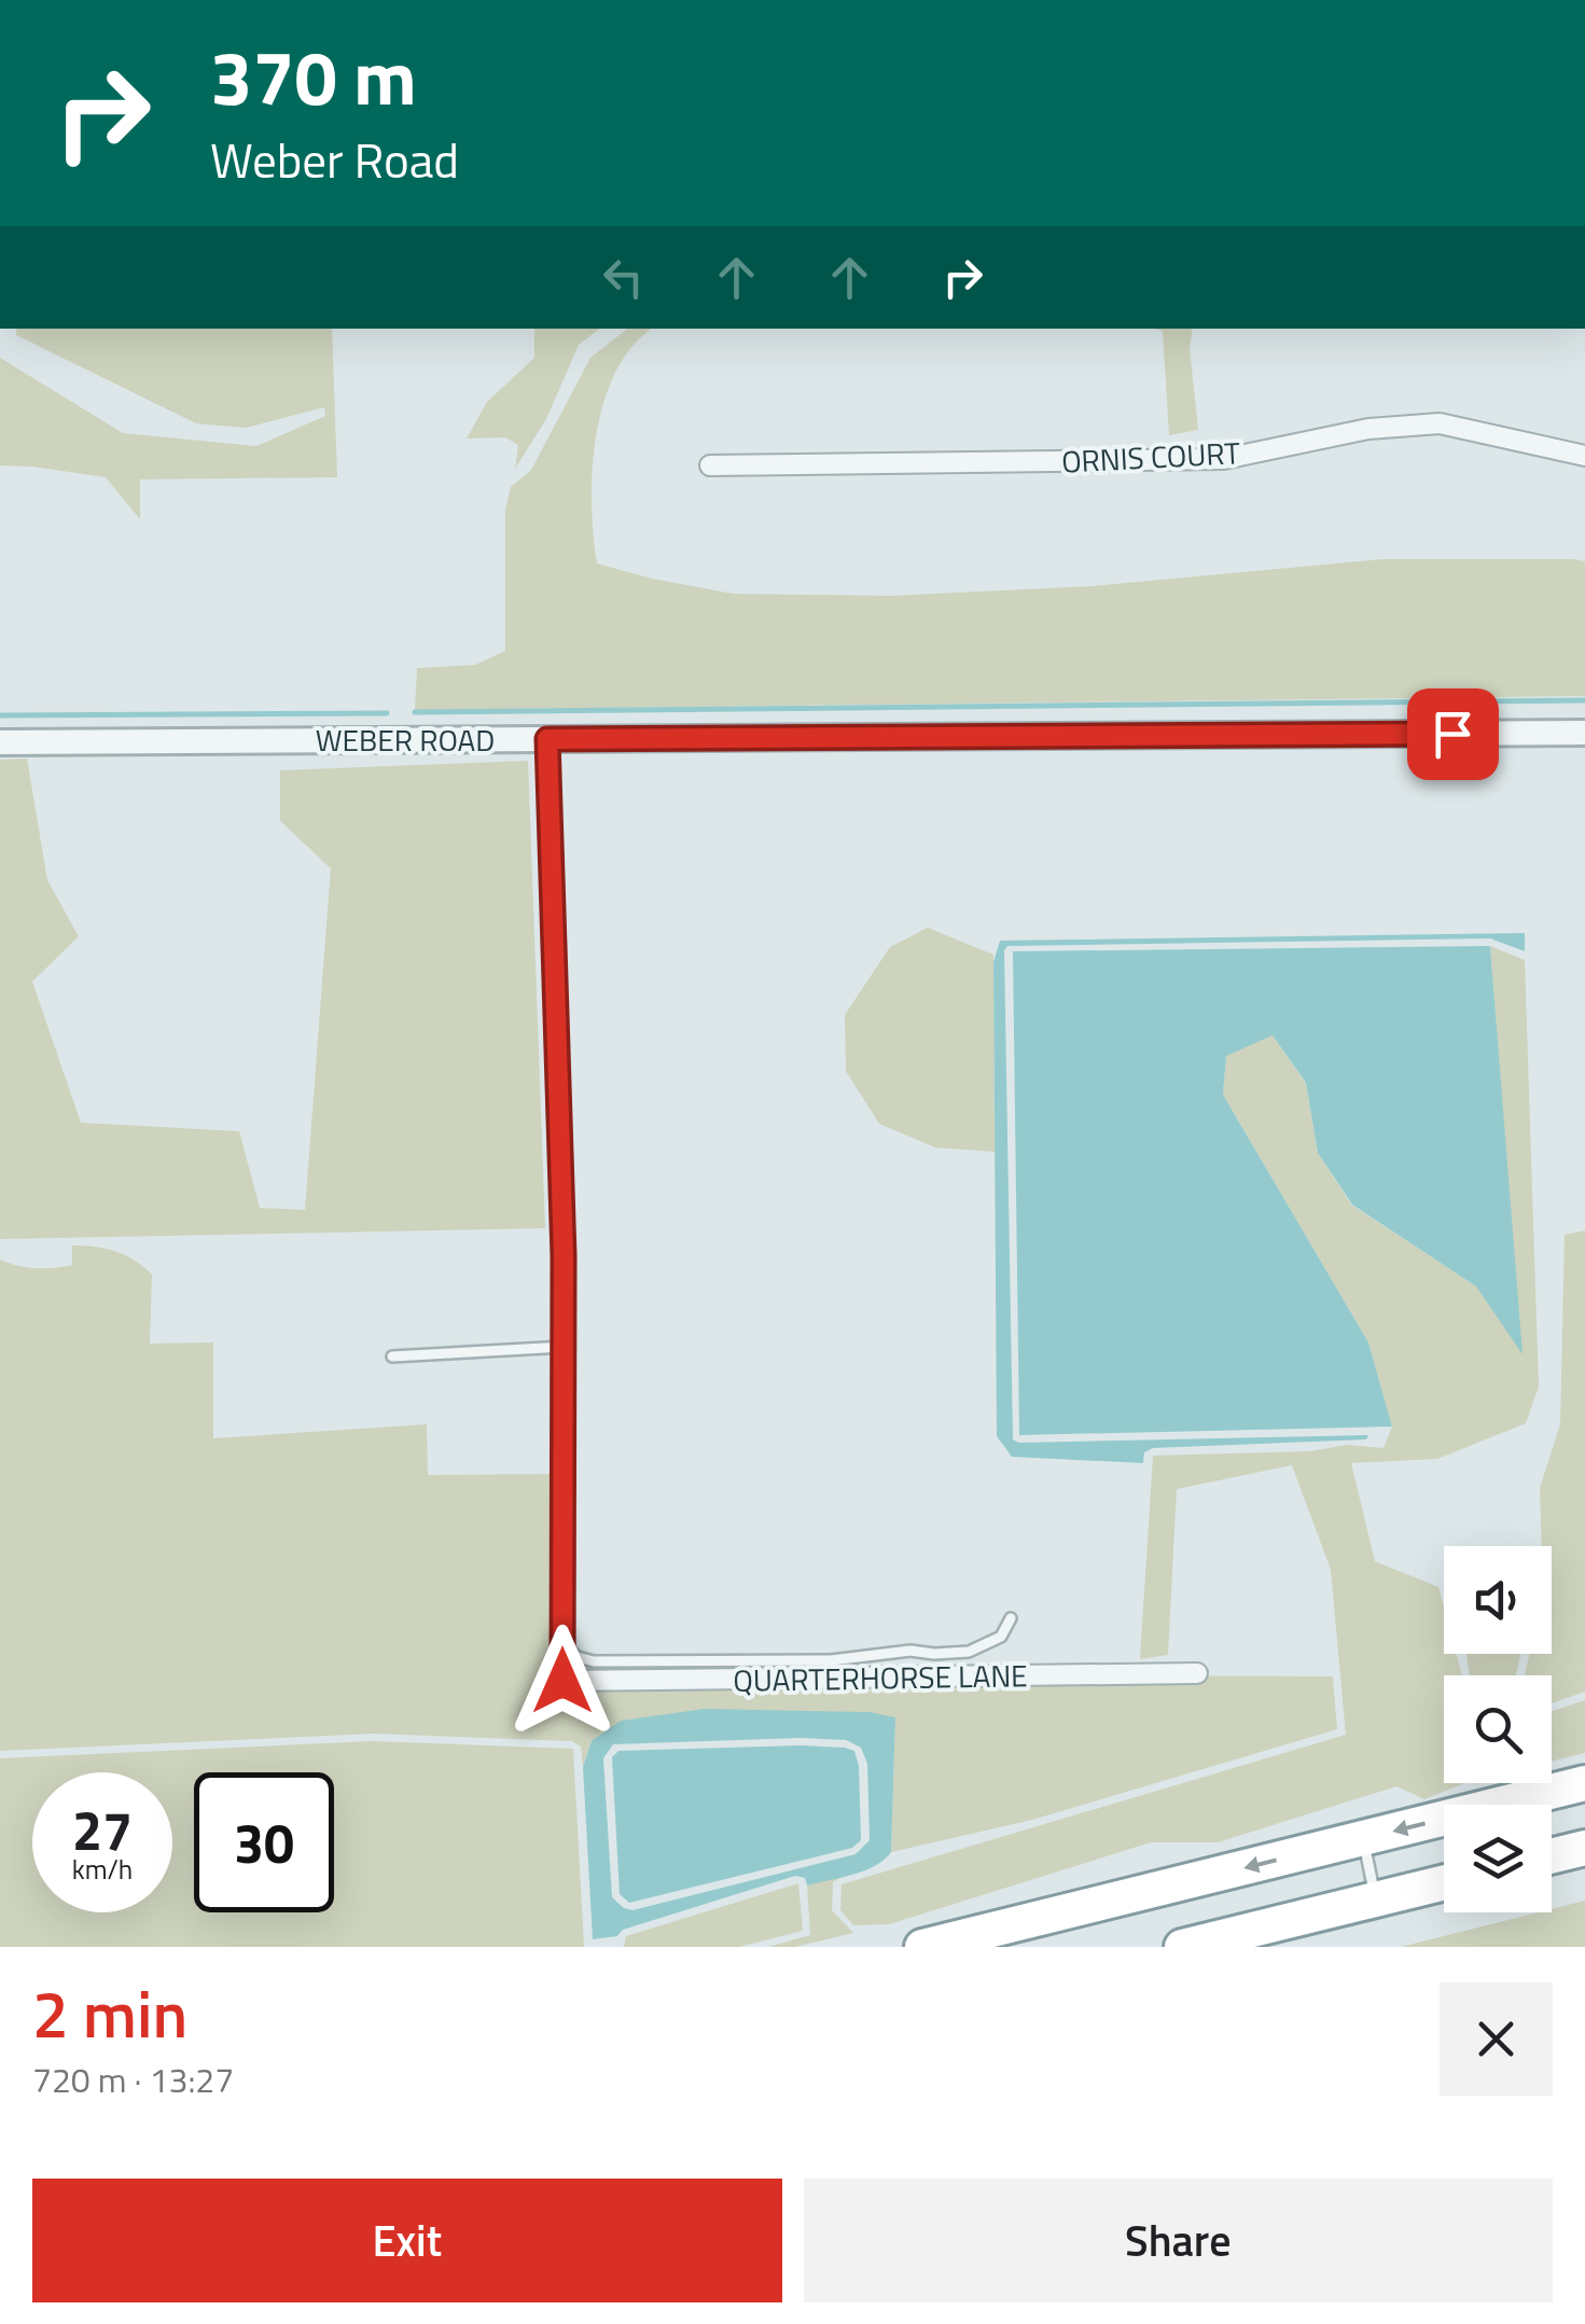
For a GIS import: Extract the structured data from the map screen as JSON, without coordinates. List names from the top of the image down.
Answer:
{
  "streets": {
    "street": ["ORNIS COURT", "WEBER ROAD", "QUARTERHORSE LANE"]
  },
  "page": {
    "turn": ["370 m", "Weber Road"],
    "speed": "27 km/h",
    "limit": "30",
    "heading": ["2 min", "720 m · 13:27"],
    "buttons": ["Exit", "Share"]
  }
}
